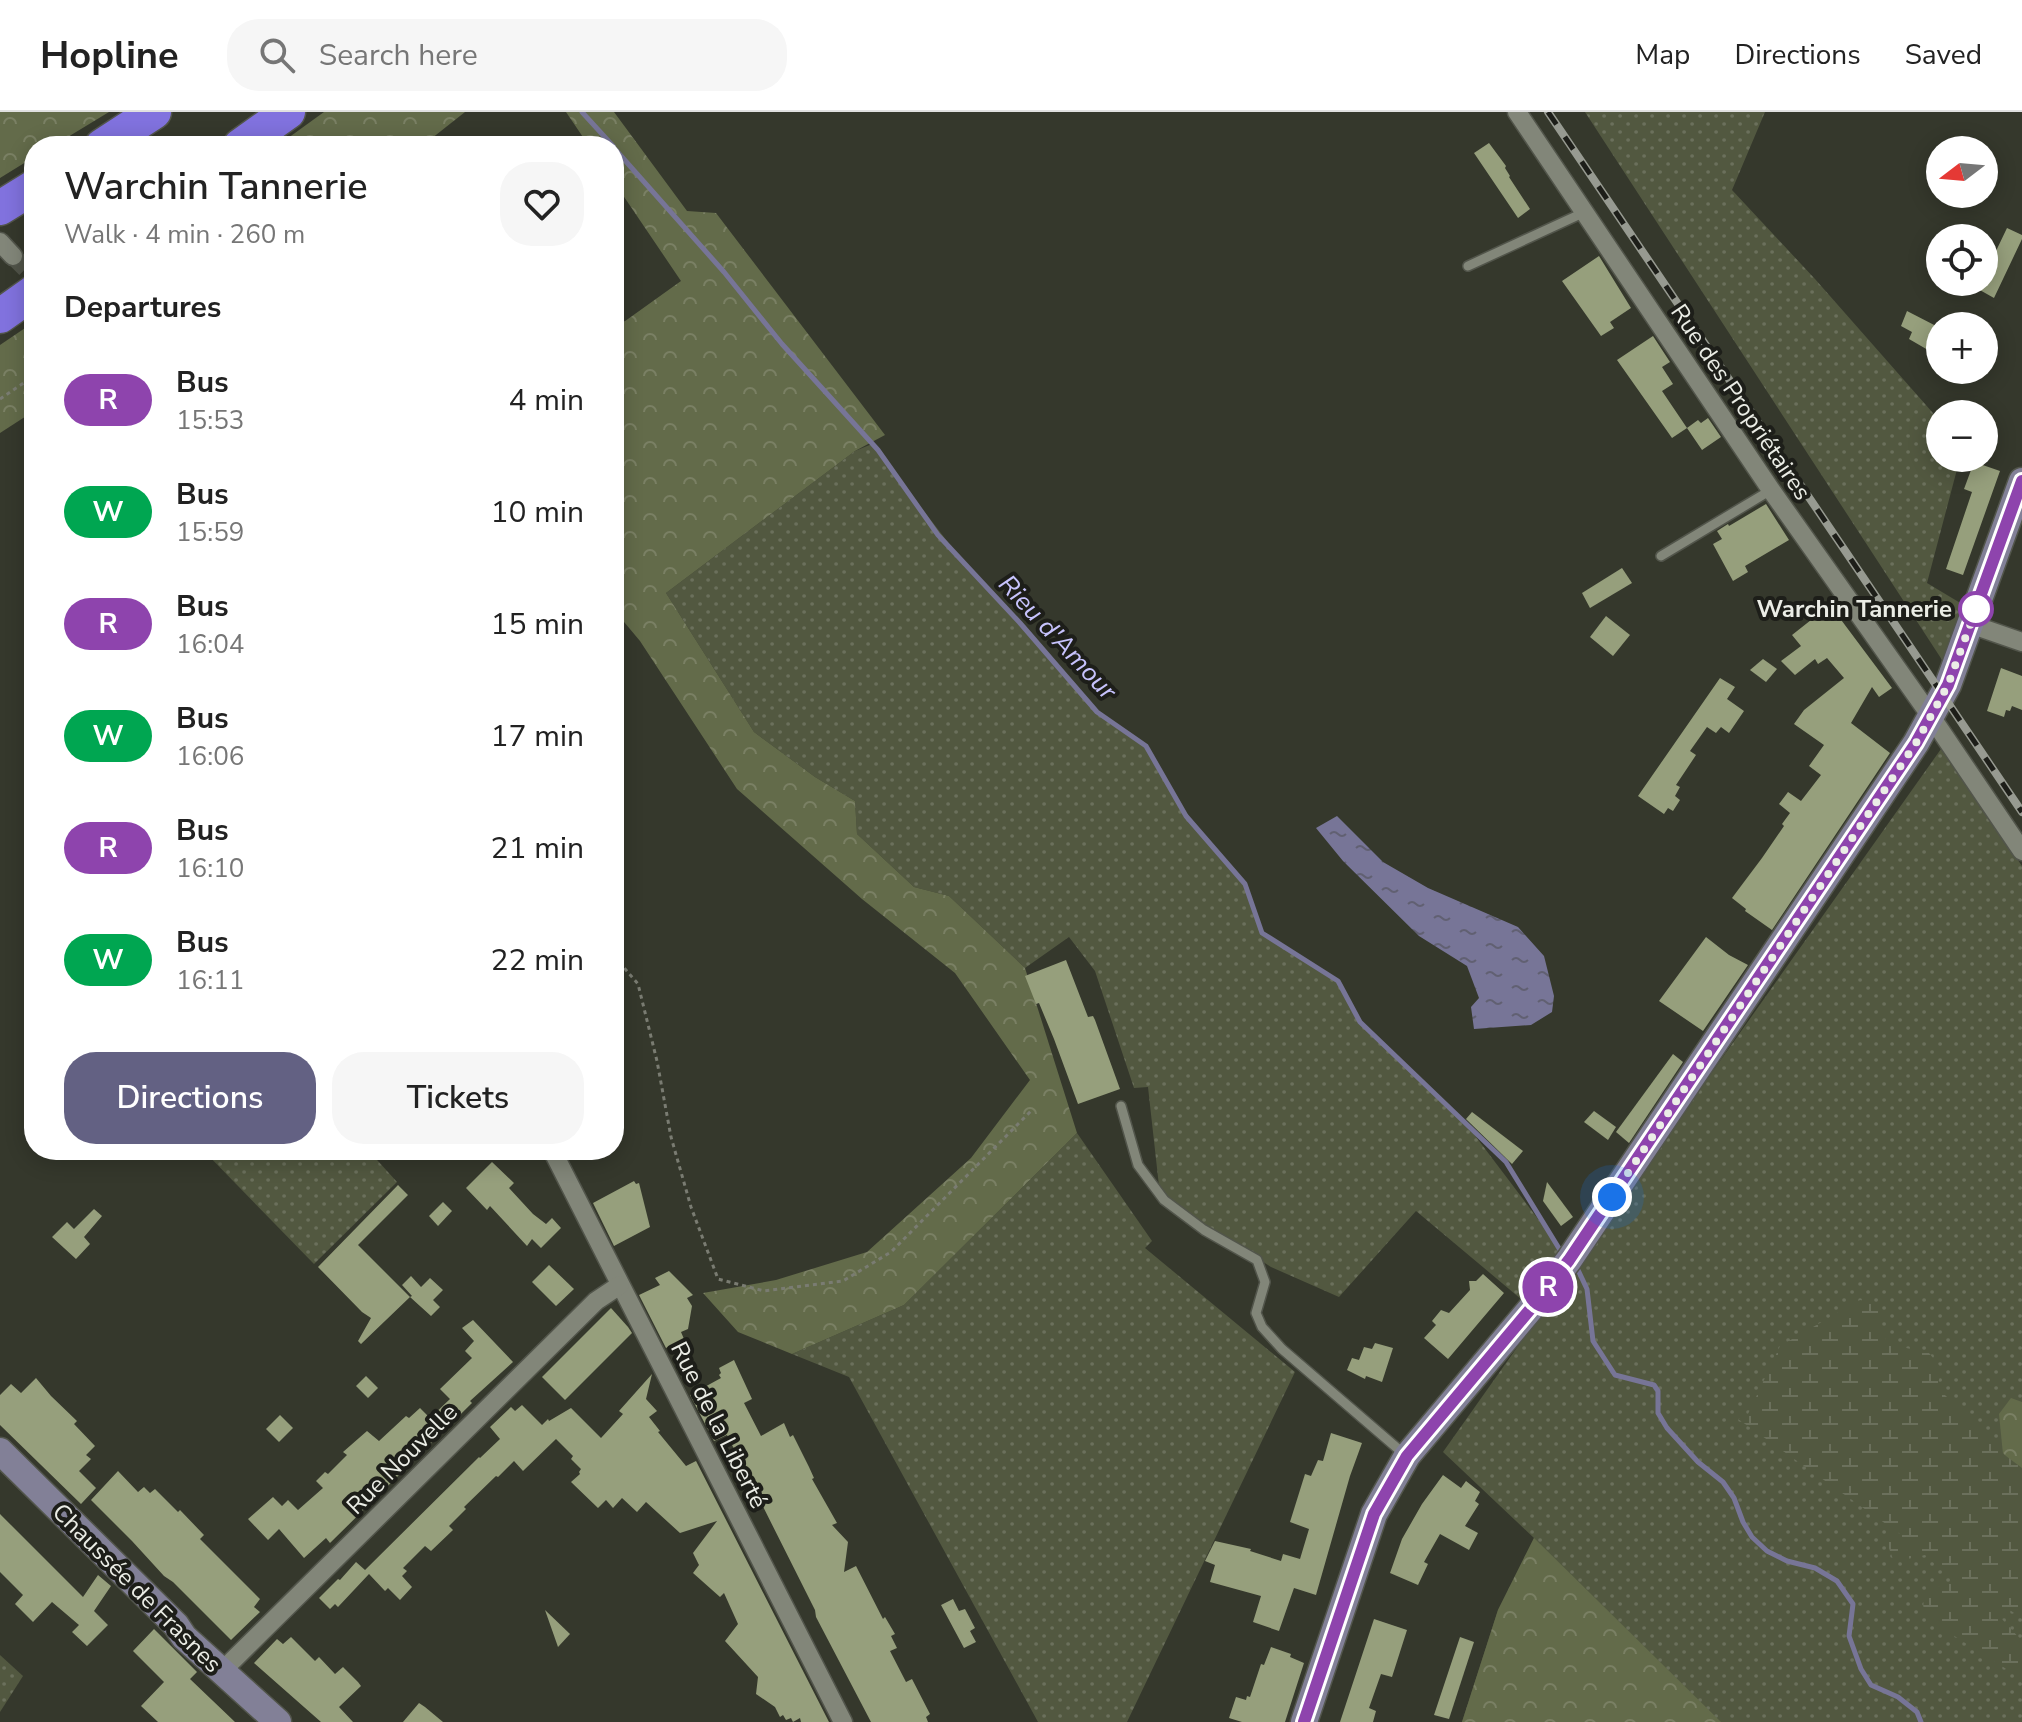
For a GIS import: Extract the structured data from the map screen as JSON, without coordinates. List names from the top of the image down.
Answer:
{
  "streets": {
    "street": [
      "Rue des Propriétaires",
      "Rue de la Liberté",
      "Rue Nouvelle",
      "Chaussée de Frasnes"
    ]
  },
  "crossings": [
    ["Rue de la Liberté", "Rue Nouvelle"],
    ["Rue Nouvelle", "Chaussée de Frasnes"]
  ],
  "water": ["Rieu d'Amour"],
  "places": ["Warchin Tannerie"],
  "lines": ["bus line R"],
  "north": "left",
  "page": {
    "header": "Hopline",
    "search": "Search here",
    "nav": ["Map", "Directions", "Saved"],
    "on_map": "R",
    "map_buttons": ["+", "−"],
    "heading": [
      ["Warchin Tannerie", "Walk · 4 min · 260 m"],
      "Departures"
    ],
    "list": [
      {
        "mark": "R",
        "name": "Bus",
        "note": "15:53",
        "value": "4 min"
      },
      {
        "mark": "W",
        "name": "Bus",
        "note": "15:59",
        "value": "10 min"
      },
      {
        "mark": "R",
        "name": "Bus",
        "note": "16:04",
        "value": "15 min"
      },
      {
        "mark": "W",
        "name": "Bus",
        "note": "16:06",
        "value": "17 min"
      },
      {
        "mark": "R",
        "name": "Bus",
        "note": "16:10",
        "value": "21 min"
      },
      {
        "mark": "W",
        "name": "Bus",
        "note": "16:11",
        "value": "22 min"
      }
    ],
    "buttons": ["Directions", "Tickets"]
  }
}
